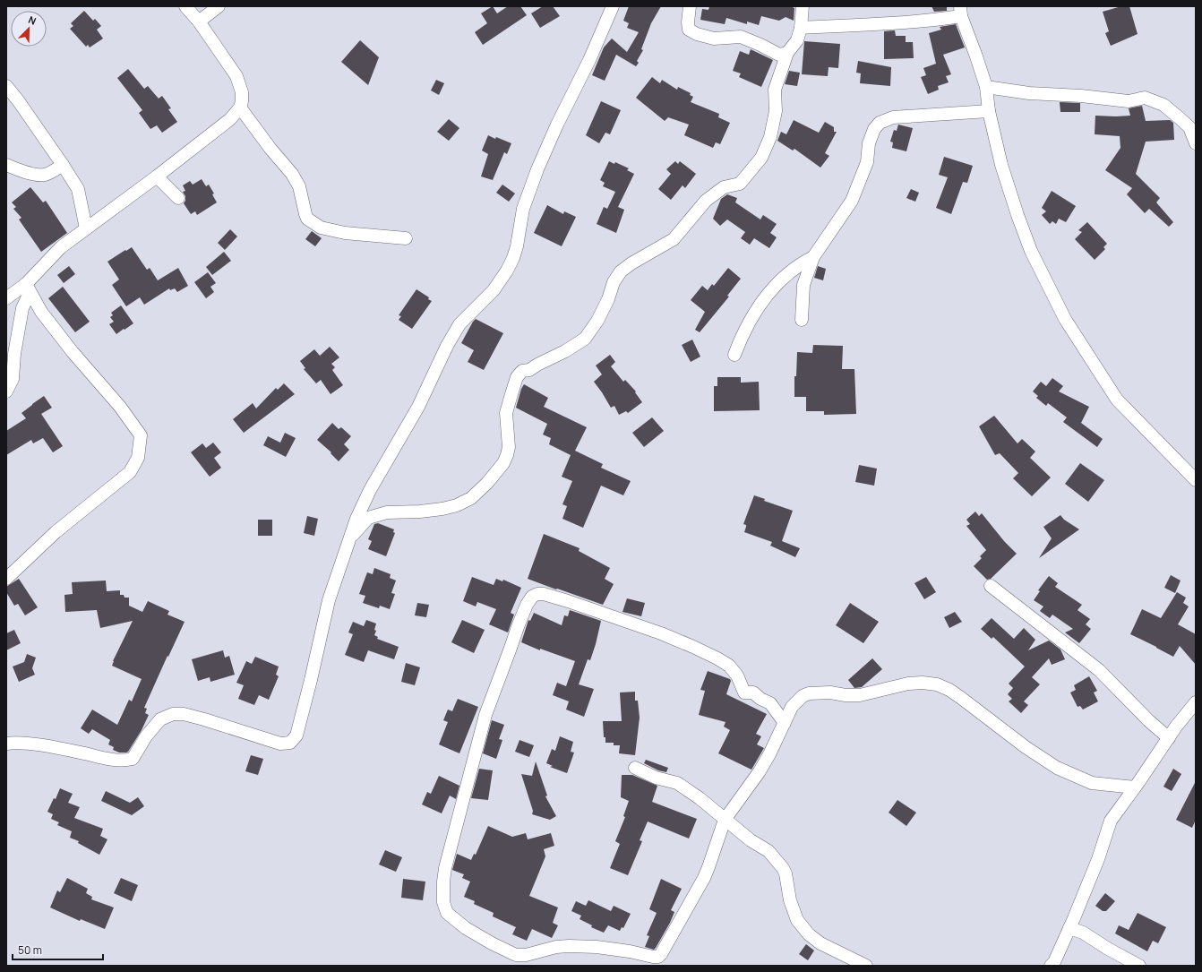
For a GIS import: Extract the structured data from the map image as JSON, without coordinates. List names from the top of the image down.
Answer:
{
  "scale_bar": "50 m",
  "north": "top right"
}
